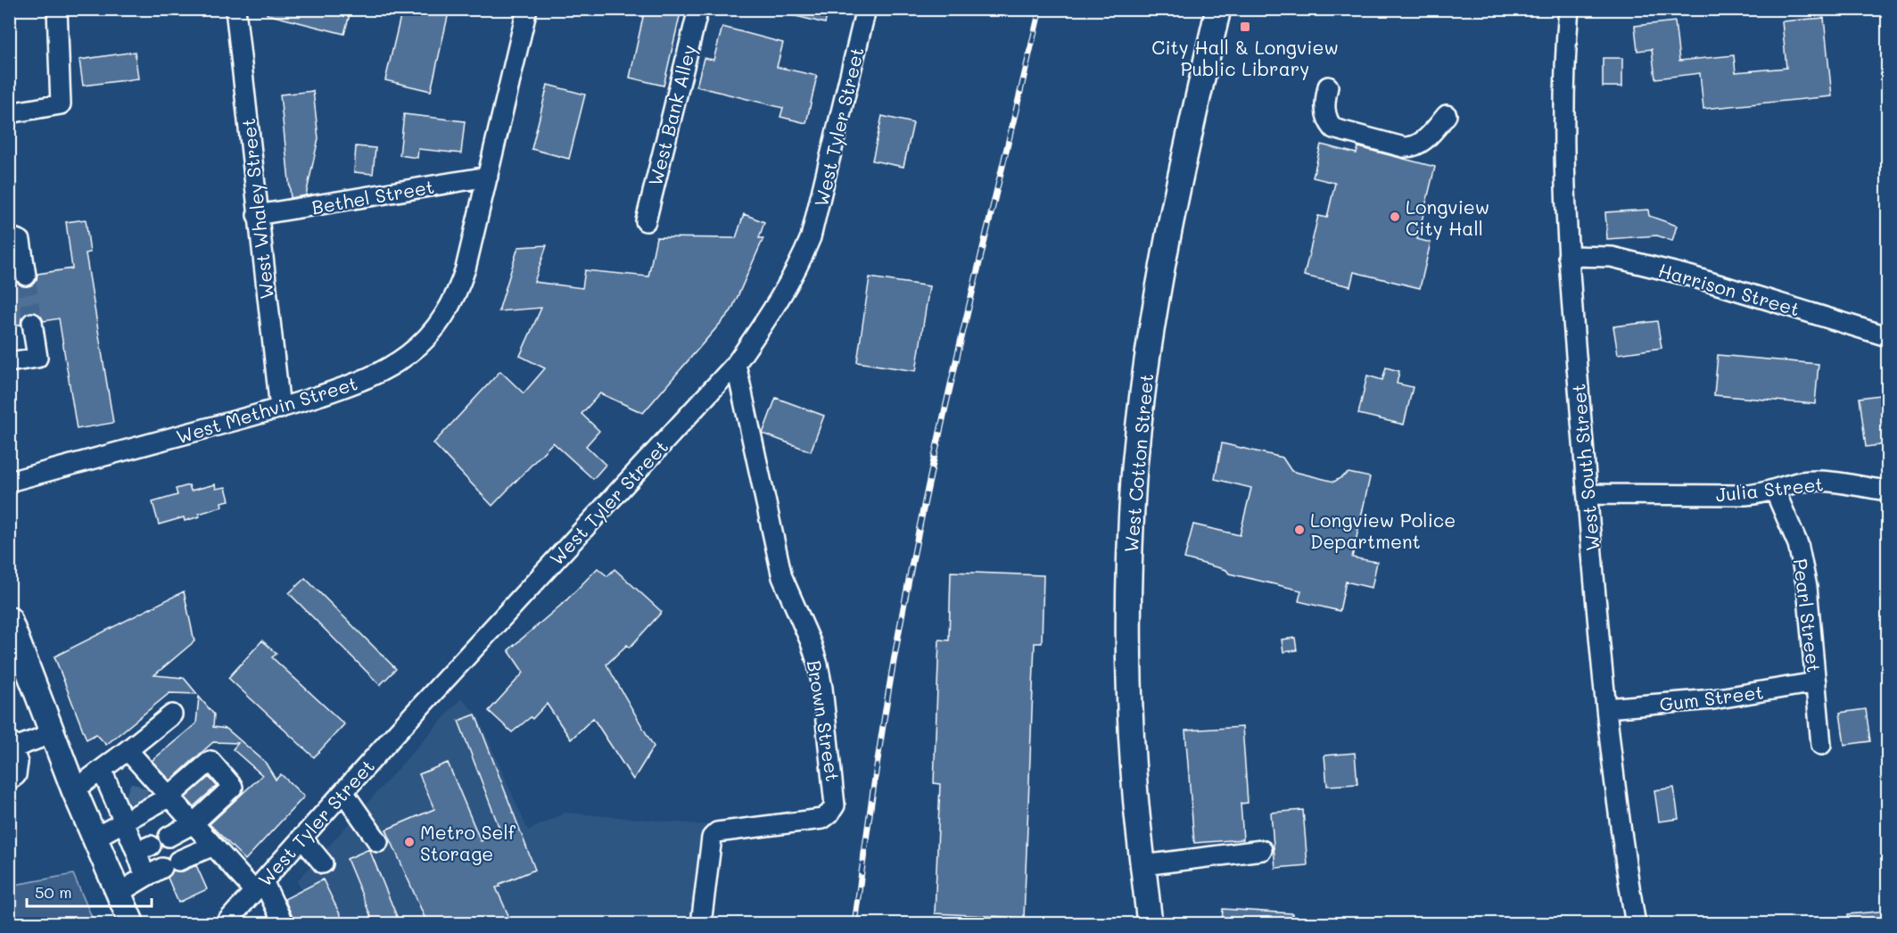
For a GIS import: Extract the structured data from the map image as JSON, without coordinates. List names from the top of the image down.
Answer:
{
  "streets": {
    "main road": ["West Cotton Street"],
    "street": [
      "West Bank Alley",
      "West Tyler Street",
      "Bethel Street",
      "West Whaley Street",
      "Harrison Street",
      "West Methvin Street",
      "West South Street",
      "Julia Street",
      "Pearl Street",
      "Gum Street",
      "Brown Street"
    ]
  },
  "crossings": [
    ["West Tyler Street", "Brown Street"],
    ["Bethel Street", "West Whaley Street"],
    ["Bethel Street", "West Methvin Street"],
    ["West Whaley Street", "West Methvin Street"],
    ["Harrison Street", "West South Street"],
    ["West South Street", "Julia Street"],
    ["West South Street", "Gum Street"],
    ["Julia Street", "Pearl Street"],
    ["Pearl Street", "Gum Street"]
  ],
  "places": {
    "transit": ["City Hall & Longview Public Library"],
    "other": ["Longview City Hall", "Longview Police Department", "Metro Self Storage"]
  },
  "scale_bar": "50 m"
}
